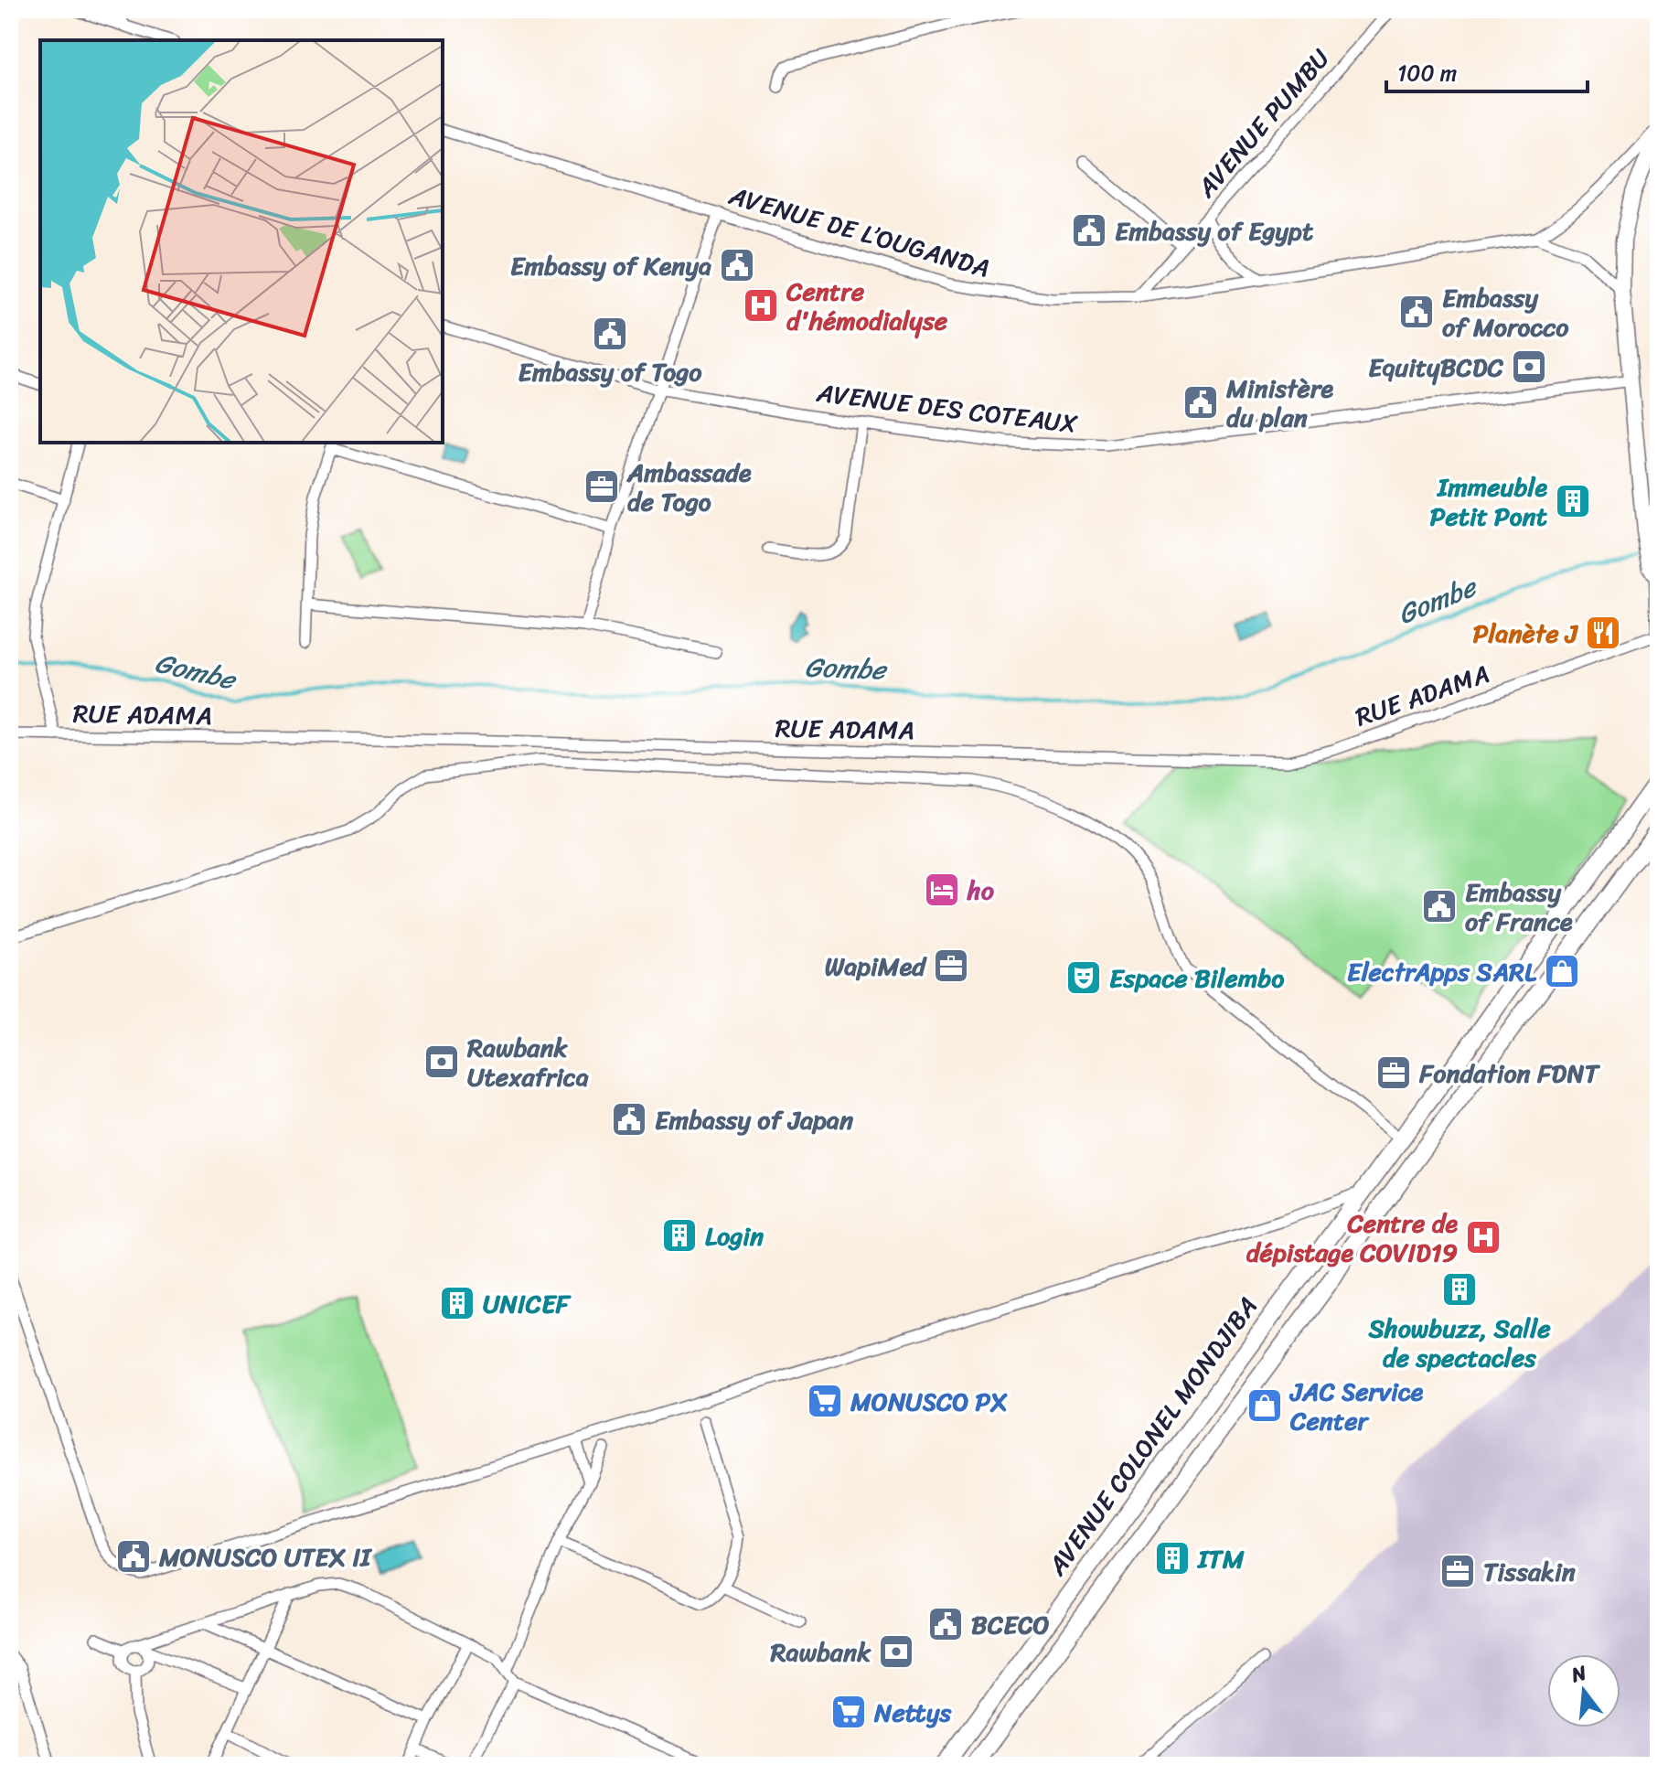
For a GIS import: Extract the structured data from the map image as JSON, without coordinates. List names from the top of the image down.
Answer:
{
  "streets": {
    "main road": ["AVENUE COLONEL MONDJIBA"],
    "street": [
      "AVENUE PUMBU",
      "AVENUE DE L’OUGANDA",
      "AVENUE DES COTEAUX",
      "RUE ADAMA"
    ]
  },
  "crossings": [
    ["AVENUE PUMBU", "AVENUE DE L’OUGANDA"]
  ],
  "water": ["Gombe"],
  "places": {
    "public building": [
      "Embassy of Egypt",
      "Embassy of Kenya",
      "Embassy of Morocco",
      "Embassy of Togo",
      "Ministère du plan",
      "Embassy of France",
      "Embassy of Japan",
      "MONUSCO UTEX II",
      "BCECO"
    ],
    "hospital": ["Centre d'hémodialyse", "Centre de dépistage COVID19"],
    "bank": ["EquityBCDC", "Rawbank Utexafrica", "Rawbank"],
    "office": [
      "Ambassade de Togo",
      "WapiMed",
      "Fondation FDNT",
      "Tissakin"
    ],
    "building": [
      "Immeuble Petit Pont",
      "Login",
      "Showbuzz, Salle de spectacles",
      "UNICEF",
      "ITM"
    ],
    "restaurant": ["Planète J"],
    "hotel": ["ho"],
    "shop": ["ElectrApps SARL", "JAC Service Center"],
    "theatre": ["Espace Bilembo"],
    "supermarket": ["MONUSCO PX", "Nettys"]
  },
  "scale_bar": "100 m",
  "north": "top"
}
